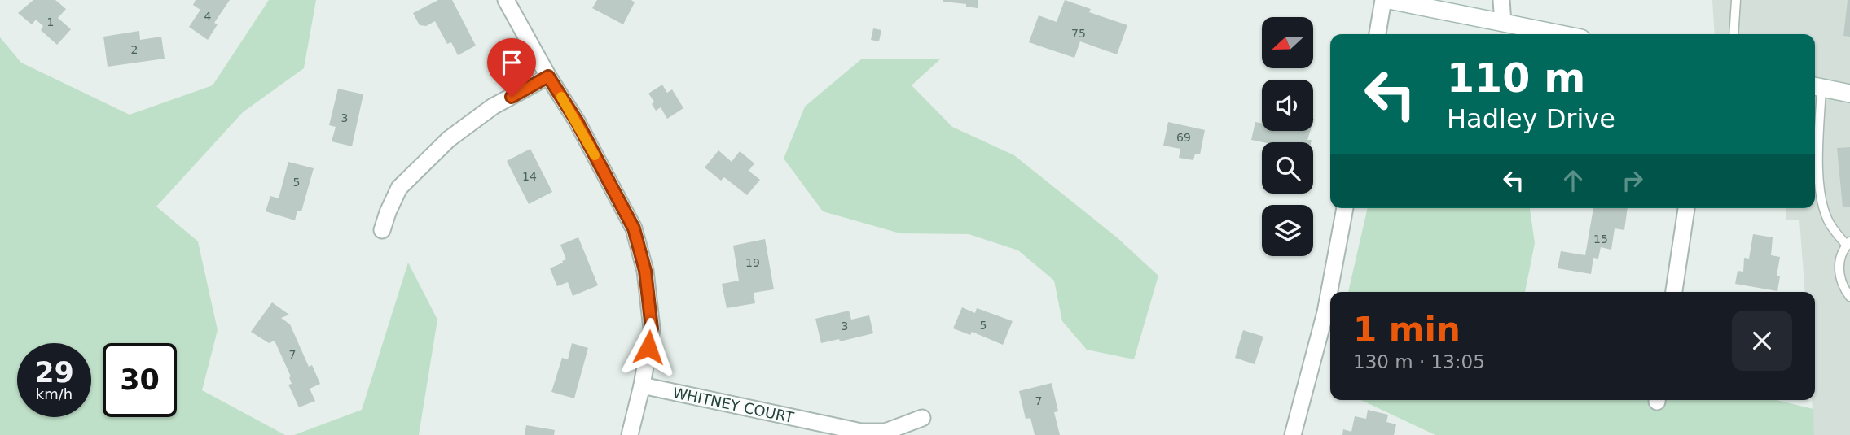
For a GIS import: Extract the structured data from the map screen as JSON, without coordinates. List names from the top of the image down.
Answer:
{
  "streets": {
    "street": ["WHITNEY COURT"]
  },
  "house_numbers": [
    "4",
    "1",
    "75",
    "2",
    "3",
    "69",
    "14",
    "5",
    "15",
    "19",
    "5",
    "3",
    "7",
    "7"
  ],
  "north": "left",
  "page": {
    "turn": ["110 m", "Hadley Drive"],
    "heading": ["1 min", "130 m · 13:05"],
    "speed": "29 km/h",
    "limit": "30"
  }
}
